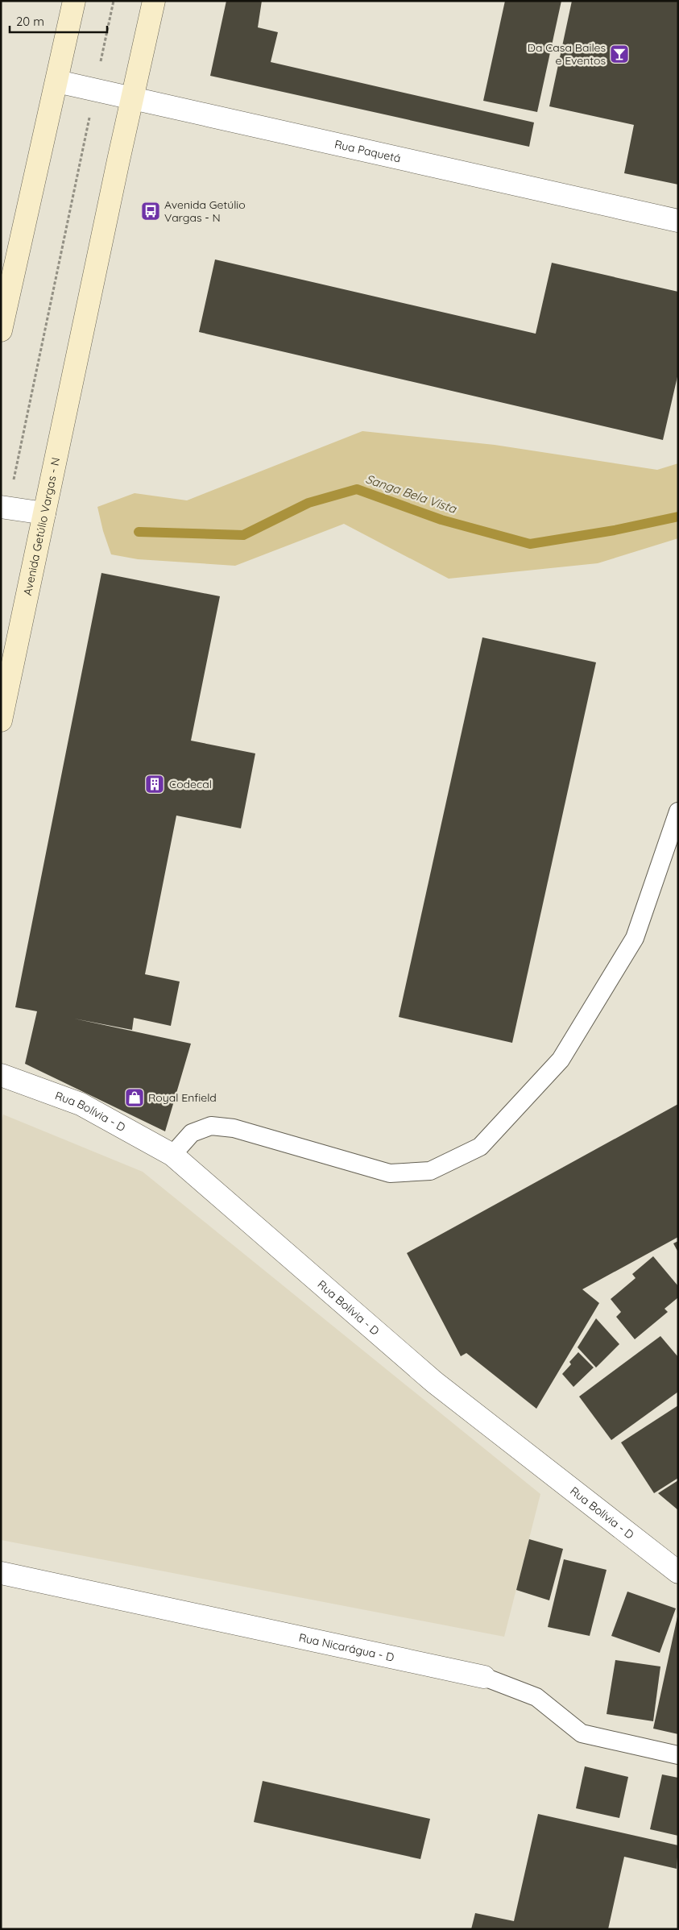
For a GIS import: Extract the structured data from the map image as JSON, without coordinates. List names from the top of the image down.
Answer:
{
  "streets": {
    "street": [
      "Rua Paquetá",
      "Avenida Getúlio Vargas - N",
      "Rua Bolívia - D",
      "Rua Nicarágua - D"
    ]
  },
  "crossings": [
    ["Rua Paquetá", "Avenida Getúlio Vargas - N"]
  ],
  "water": ["Sanga Bela Vista"],
  "places": {
    "bar": ["Da Casa Bailes e Eventos"],
    "bus stop": ["Avenida Getúlio Vargas - N"],
    "building": ["Codecal"],
    "shop": ["Royal Enfield"]
  },
  "scale_bar": "20 m"
}
